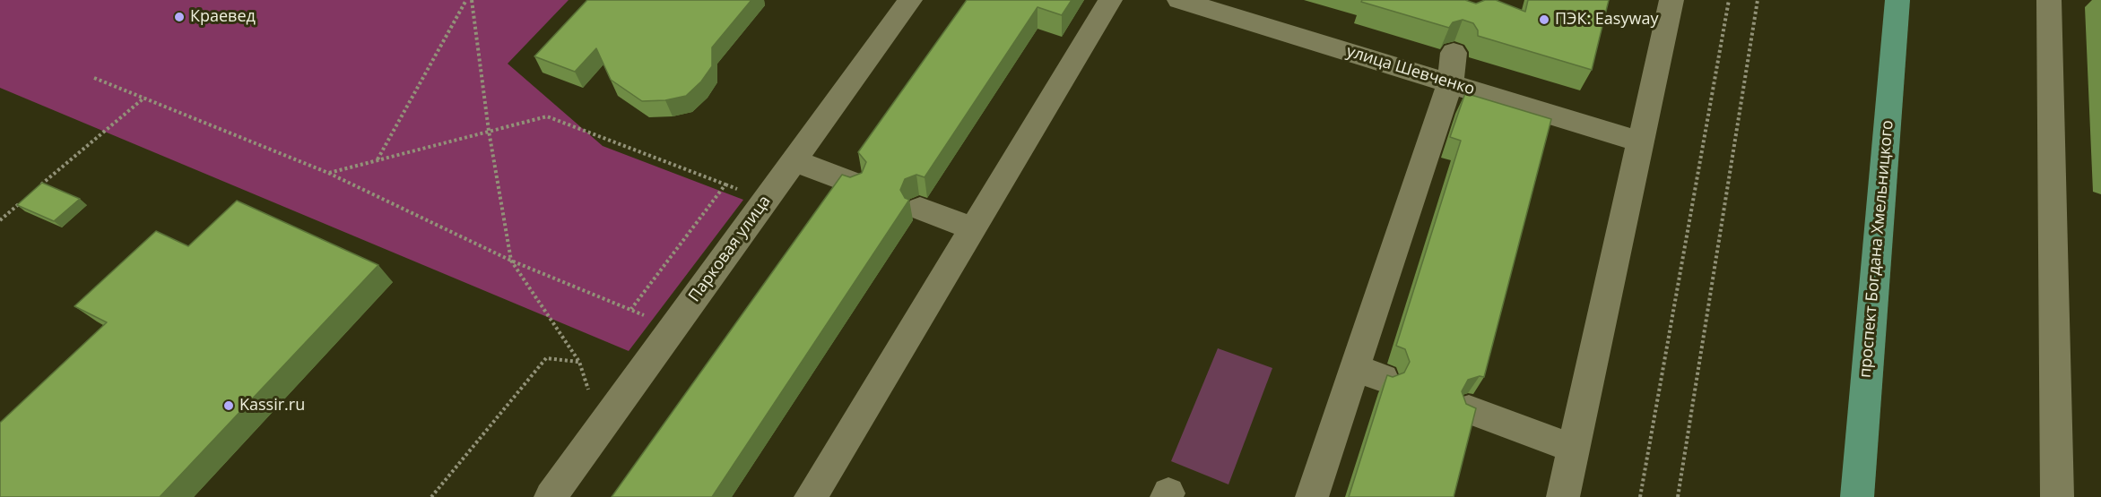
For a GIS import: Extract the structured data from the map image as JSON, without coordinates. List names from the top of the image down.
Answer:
{
  "streets": {
    "main road": ["проспект Богдана Хмельницкого"],
    "street": ["улица Шевченко", "Парковая улица"]
  },
  "places": ["Краевед", "ПЭК: Easyway", "Kassir.ru"]
}
